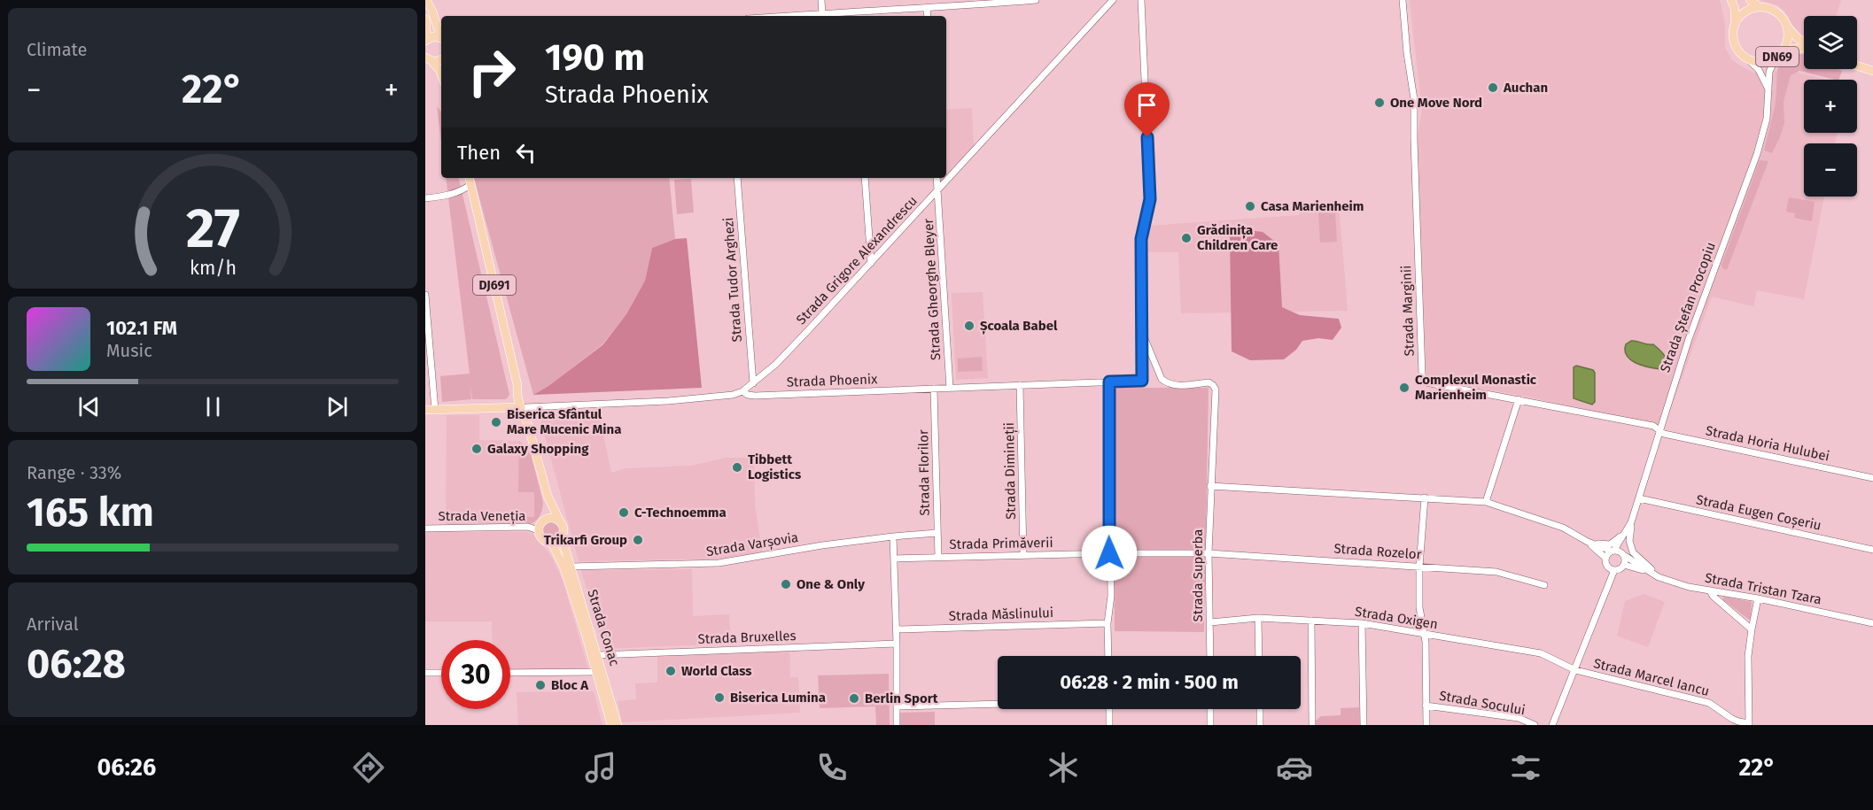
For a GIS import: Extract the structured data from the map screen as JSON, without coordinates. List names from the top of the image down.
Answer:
{
  "streets": {
    "main road": ["DN69", "DJ691", "Strada Conac"],
    "street": [
      "Strada Grigore Alexandrescu",
      "Strada Tudor Arghezi",
      "Strada Gheorghe Bleyer",
      "Strada Ștefan Procopiu",
      "Strada Marginii",
      "Strada Phoenix",
      "Strada Horia Hulubei",
      "Strada Dimineții",
      "Strada Florilor",
      "Strada Eugen Coșeriu",
      "Strada Veneția",
      "Strada Primăverii",
      "Strada Varșovia",
      "Strada Rozelor",
      "Strada Superba",
      "Strada Tristan Tzara",
      "Strada Măslinului",
      "Strada Oxigen",
      "Strada Bruxelles",
      "Strada Marcel Iancu",
      "Strada Socului"
    ]
  },
  "crossings": [
    ["DN69", "Strada Ștefan Procopiu"],
    ["Strada Grigore Alexandrescu", "Strada Tudor Arghezi"],
    ["Strada Grigore Alexandrescu", "Strada Gheorghe Bleyer"],
    ["Strada Grigore Alexandrescu", "Strada Phoenix"],
    ["DJ691", "Strada Phoenix"],
    ["DJ691", "Strada Veneția"],
    ["DJ691", "Strada Conac"],
    ["Strada Gheorghe Bleyer", "Strada Phoenix"],
    ["Strada Ștefan Procopiu", "Strada Marginii"],
    ["Strada Ștefan Procopiu", "Strada Horia Hulubei"],
    ["Strada Ștefan Procopiu", "Strada Eugen Coșeriu"],
    ["Strada Ștefan Procopiu", "Strada Tristan Tzara"],
    ["Strada Marginii", "Strada Horia Hulubei"],
    ["Strada Phoenix", "Strada Dimineții"],
    ["Strada Phoenix", "Strada Florilor"],
    ["Strada Phoenix", "Strada Superba"],
    ["Strada Dimineții", "Strada Primăverii"],
    ["Strada Florilor", "Strada Primăverii"],
    ["Strada Florilor", "Strada Varșovia"],
    ["Strada Veneția", "Strada Conac"],
    ["Strada Primăverii", "Strada Rozelor"],
    ["Strada Primăverii", "Strada Superba"],
    ["Strada Varșovia", "Strada Conac"],
    ["Strada Rozelor", "Strada Superba"],
    ["Strada Superba", "Strada Oxigen"],
    ["Strada Oxigen", "Strada Marcel Iancu"],
    ["Strada Conac", "Strada Bruxelles"]
  ],
  "places": [
    "Auchan",
    "One Move Nord",
    "Casa Marienheim",
    "Grădinița Children Care",
    "Școala Babel",
    "Complexul Monastic Marienheim",
    "Biserica Sfântul Mare Mucenic Mina",
    "Galaxy Shopping",
    "Tibbett Logistics",
    "C-Technoemma",
    "Trikarfi Group",
    "One & Only",
    "World Class",
    "Bloc A",
    "Biserica Lumina",
    "Berlin Sport"
  ],
  "page": {
    "tile": [
      "Climate",
      ["Range · 33%", "165 km"],
      ["Arrival", "06:28"]
    ],
    "map_buttons": ["+", "−"],
    "turn": ["190 m", "Strada Phoenix"],
    "heat": ["−", "22°", "+"],
    "then": "Then",
    "song": ["102.1 FM", "Music"],
    "limit": "30",
    "trip": "06:28 · 2 min · 500 m",
    "tabs": ["06:26", "22°"],
    "gauge": ["27", "km/h"]
  }
}
